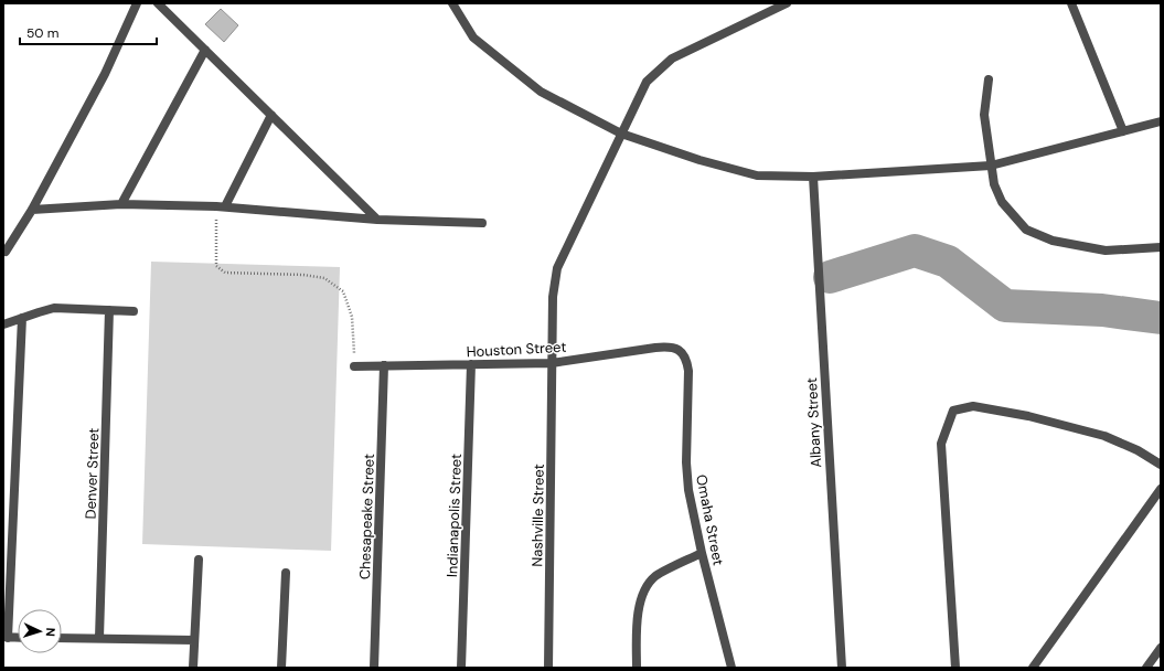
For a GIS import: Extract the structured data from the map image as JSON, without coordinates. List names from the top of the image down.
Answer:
{
  "streets": {
    "street": [
      "Houston Street",
      "Albany Street",
      "Denver Street",
      "Indianapolis Street",
      "Nashville Street",
      "Chesapeake Street",
      "Omaha Street"
    ]
  },
  "crossings": [
    ["Houston Street", "Indianapolis Street"],
    ["Houston Street", "Nashville Street"],
    ["Houston Street", "Chesapeake Street"],
    ["Houston Street", "Omaha Street"]
  ],
  "scale_bar": "50 m",
  "north": "right"
}
